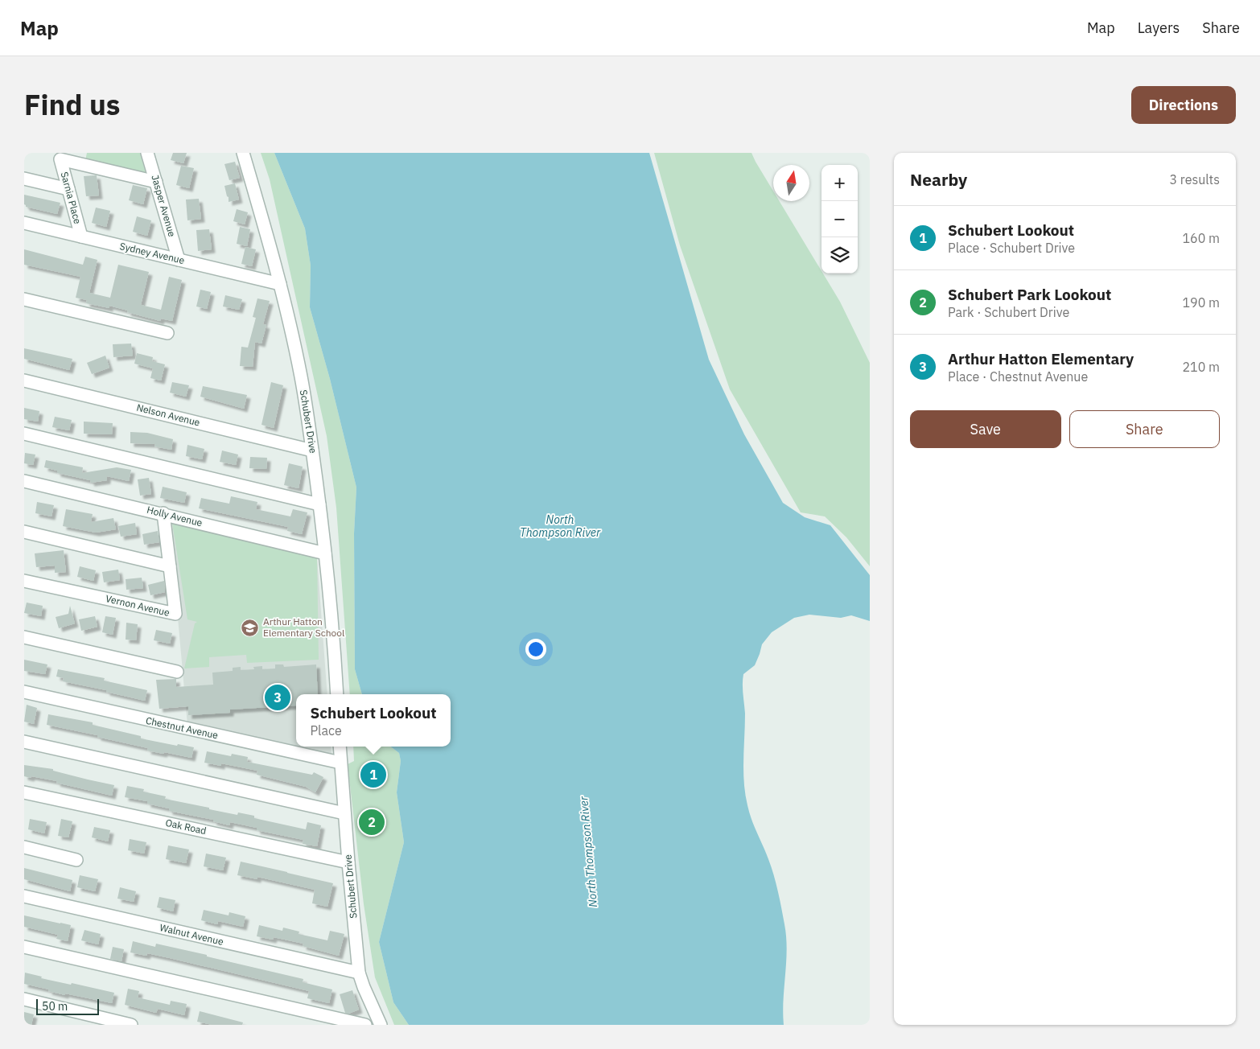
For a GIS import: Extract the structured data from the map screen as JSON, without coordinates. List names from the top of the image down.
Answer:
{
  "streets": {
    "street": [
      "Sarnia Place",
      "Jasper Avenue",
      "Sydney Avenue",
      "Nelson Avenue",
      "Schubert Drive",
      "Holly Avenue",
      "Vernon Avenue",
      "Chestnut Avenue",
      "Oak Road",
      "Walnut Avenue"
    ]
  },
  "crossings": [
    ["Sarnia Place", "Jasper Avenue"],
    ["Sarnia Place", "Sydney Avenue"],
    ["Jasper Avenue", "Sydney Avenue"],
    ["Sydney Avenue", "Schubert Drive"],
    ["Nelson Avenue", "Schubert Drive"],
    ["Schubert Drive", "Holly Avenue"],
    ["Schubert Drive", "Chestnut Avenue"],
    ["Schubert Drive", "Oak Road"],
    ["Schubert Drive", "Walnut Avenue"],
    ["Holly Avenue", "Vernon Avenue"]
  ],
  "water": ["North Thompson River"],
  "places": {
    "school or university": ["Arthur Hatton Elementary School"]
  },
  "scale_bar": "50 m",
  "north": "top",
  "page": {
    "header": "Map",
    "nav": ["Map", "Layers", "Share"],
    "title": "Find us",
    "buttons": [
      "Directions",
      ["Save", "Share"]
    ],
    "heading": ["Nearby", "3 results"],
    "map_buttons": ["+", "−"],
    "list": [
      {
        "mark": "1",
        "name": "Schubert Lookout",
        "note": "Place · Schubert Drive",
        "value": "160 m"
      },
      {
        "mark": "2",
        "name": "Schubert Park Lookout",
        "note": "Park · Schubert Drive",
        "value": "190 m"
      },
      {
        "mark": "3",
        "name": "Arthur Hatton Elementary",
        "note": "Place · Chestnut Avenue",
        "value": "210 m"
      }
    ],
    "pins": ["3", "1", "2"],
    "popup": ["Schubert Lookout", "Place"],
    "scale": "50 m"
  }
}
